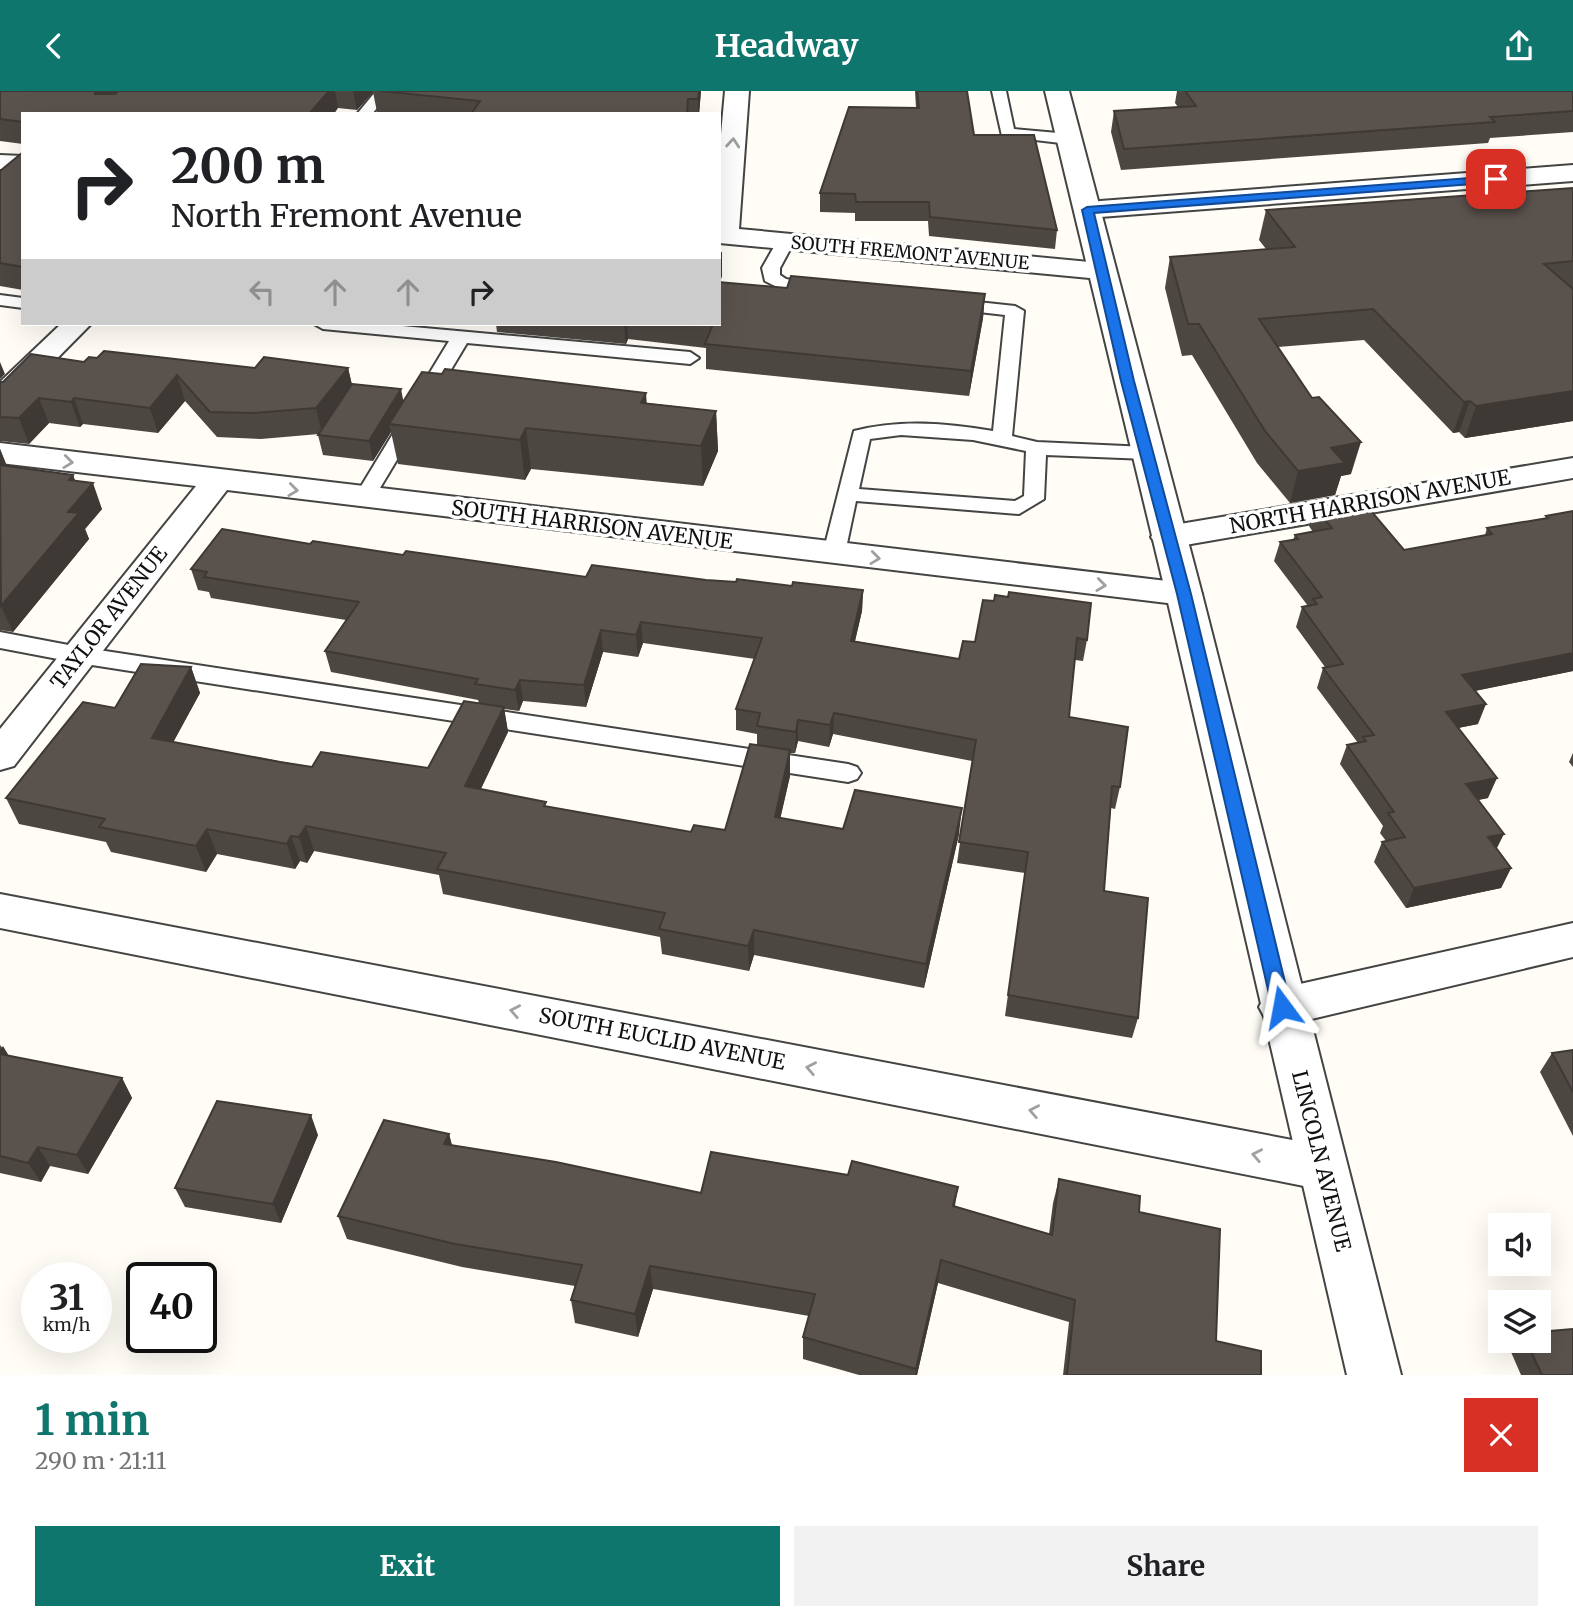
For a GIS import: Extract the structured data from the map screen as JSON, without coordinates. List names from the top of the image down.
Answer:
{
  "streets": {
    "street": [
      "SOUTH FREMONT AVENUE",
      "NORTH HARRISON AVENUE",
      "SOUTH HARRISON AVENUE",
      "TAYLOR AVENUE",
      "SOUTH EUCLID AVENUE",
      "LINCOLN AVENUE"
    ]
  },
  "crossings": [
    ["SOUTH FREMONT AVENUE", "LINCOLN AVENUE"],
    ["NORTH HARRISON AVENUE", "LINCOLN AVENUE"],
    ["SOUTH HARRISON AVENUE", "TAYLOR AVENUE"],
    ["SOUTH HARRISON AVENUE", "LINCOLN AVENUE"],
    ["SOUTH EUCLID AVENUE", "LINCOLN AVENUE"]
  ],
  "one_way": ["SOUTH HARRISON AVENUE", "SOUTH EUCLID AVENUE"],
  "page": {
    "header": "Headway",
    "turn": ["200 m", "North Fremont Avenue"],
    "speed": "31 km/h",
    "limit": "40",
    "heading": ["1 min", "290 m · 21:11"],
    "buttons": ["Exit", "Share"]
  }
}
